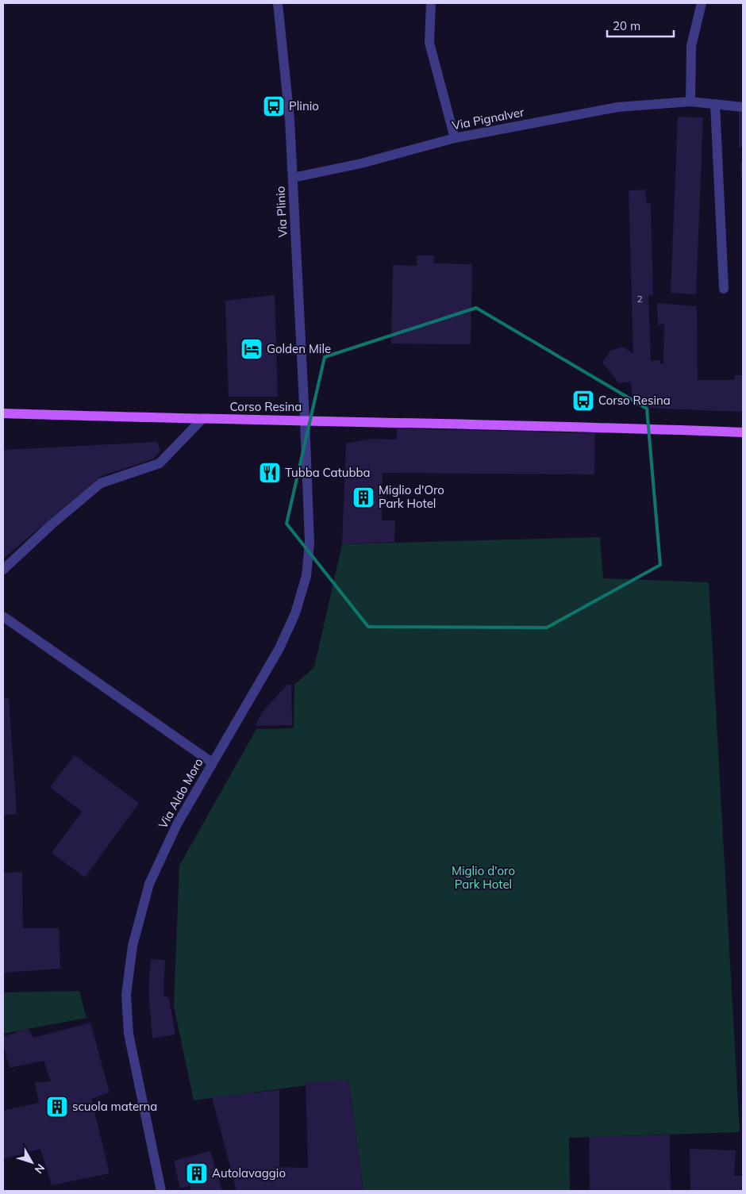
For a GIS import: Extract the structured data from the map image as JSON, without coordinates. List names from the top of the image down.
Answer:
{
  "streets": {
    "main road": ["Corso Resina"],
    "street": ["Via Pignalver", "Via Plinio", "Via Aldo Moro"]
  },
  "crossings": [
    ["Via Pignalver", "Via Plinio"],
    ["Via Plinio", "Corso Resina"],
    ["Via Plinio", "Via Aldo Moro"],
    ["Corso Resina", "Via Aldo Moro"]
  ],
  "parks": ["Miglio d'oro Park Hotel"],
  "places": {
    "bus stop": ["Plinio", "Corso Resina"],
    "hotel": ["Golden Mile"],
    "restaurant": ["Tubba Catubba"],
    "building": ["Miglio d'Oro Park Hotel", "scuola materna", "Autolavaggio"]
  },
  "house_numbers": ["2"],
  "scale_bar": "20 m",
  "north": "bottom right"
}
